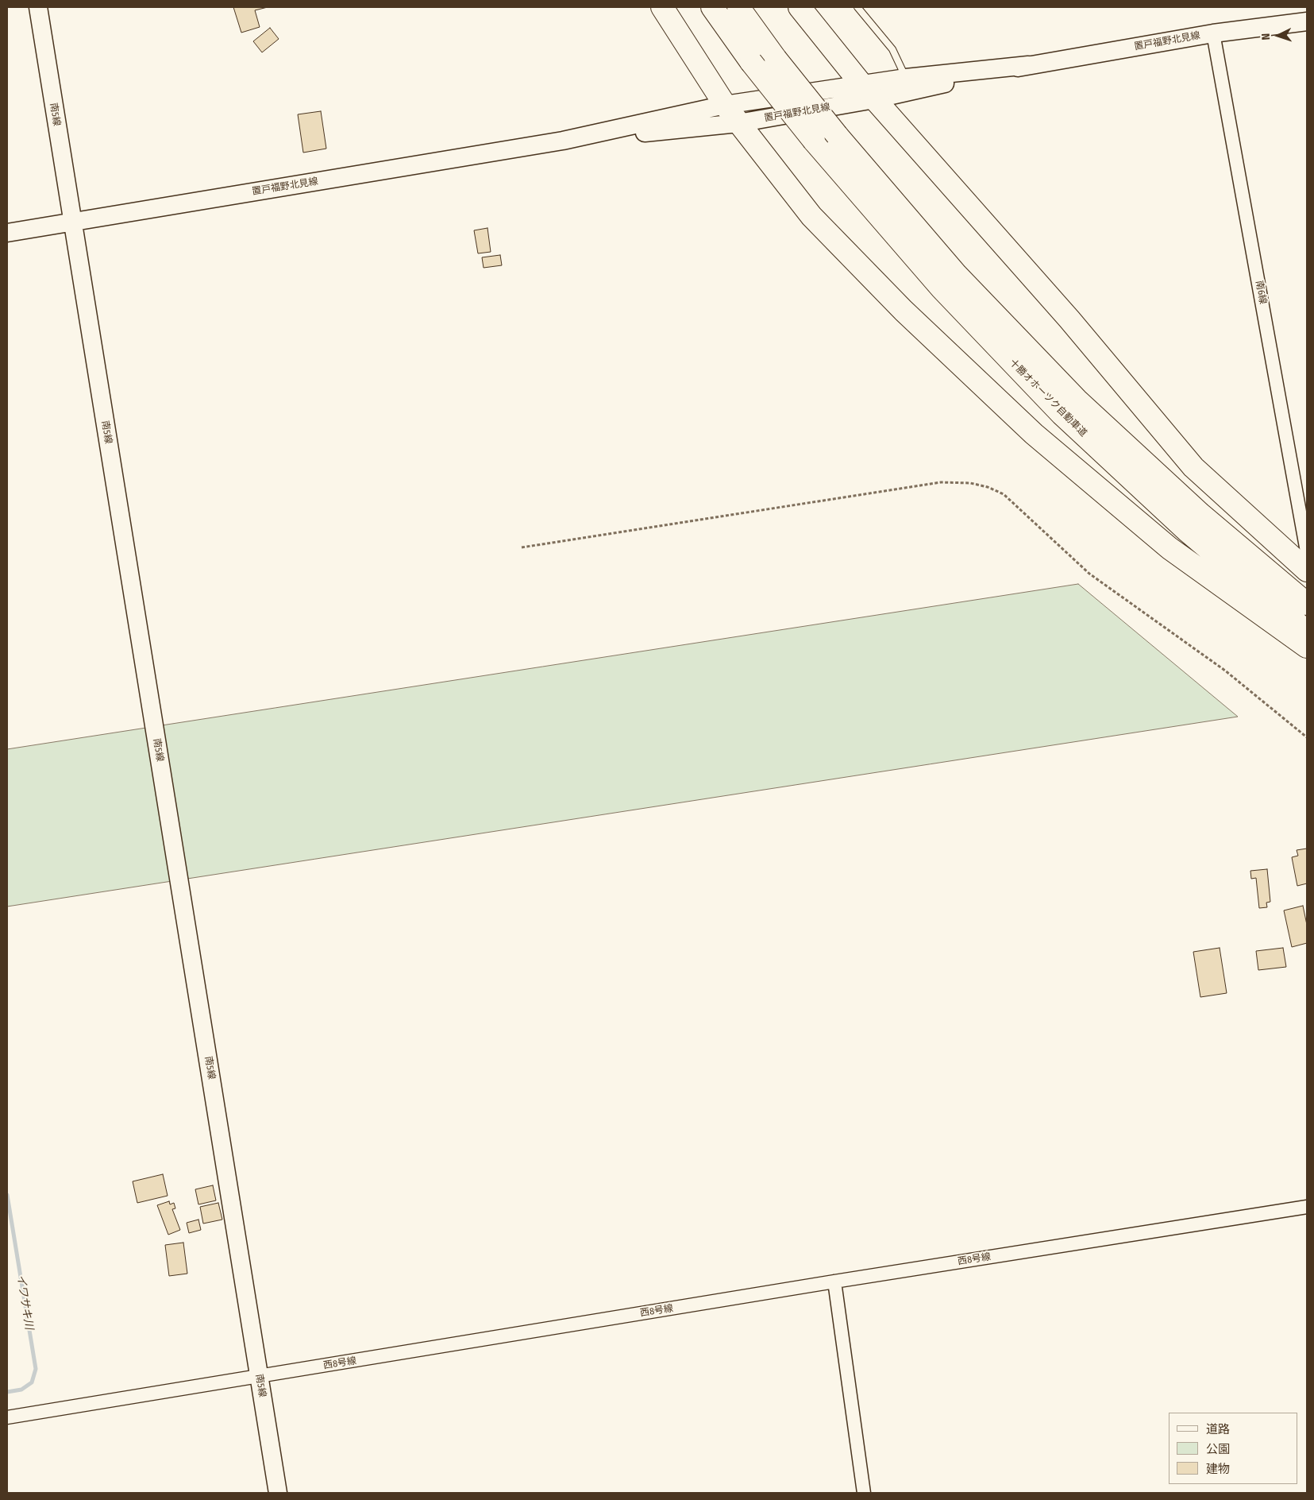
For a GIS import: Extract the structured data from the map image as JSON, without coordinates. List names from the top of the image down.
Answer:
{
  "streets": {
    "highway": ["十勝オホーツク自動車道"],
    "main road": ["置戸福野北見線", "南5線"],
    "street": ["南6線", "西8号線"]
  },
  "crossings": [
    ["置戸福野北見線", "南5線"],
    ["置戸福野北見線", "南6線"],
    ["南5線", "西8号線"]
  ],
  "water": ["イワサキ川"],
  "legend": ["道路", "公園", "建物"],
  "north": "left"
}
